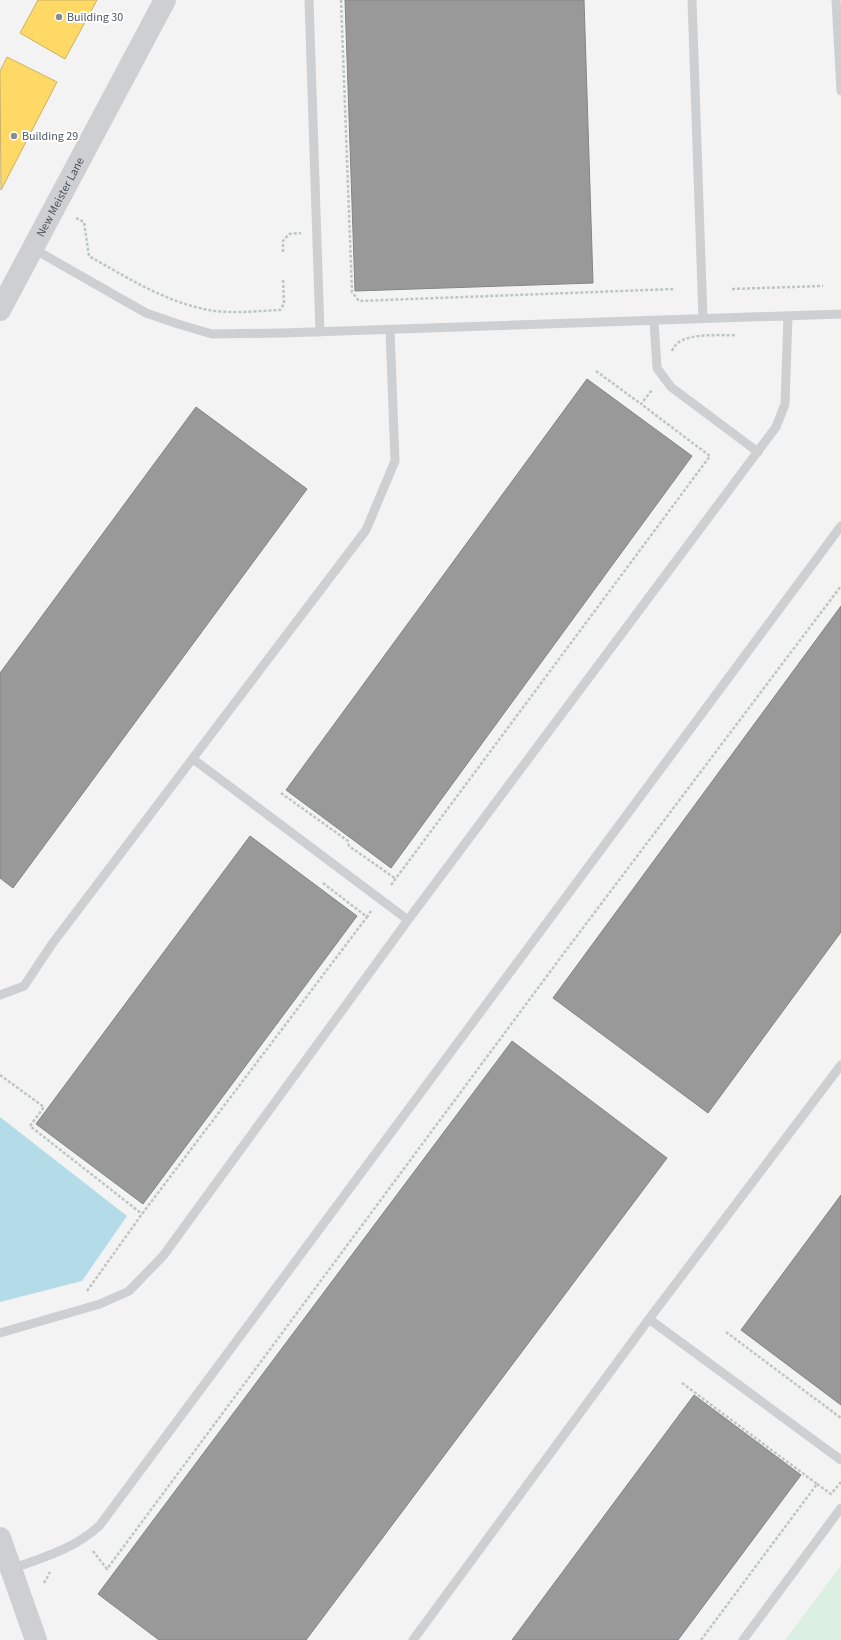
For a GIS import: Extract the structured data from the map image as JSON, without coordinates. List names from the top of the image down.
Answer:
{
  "streets": {
    "street": ["New Meister Lane"]
  },
  "places": ["Building 30", "Building 29"]
}
